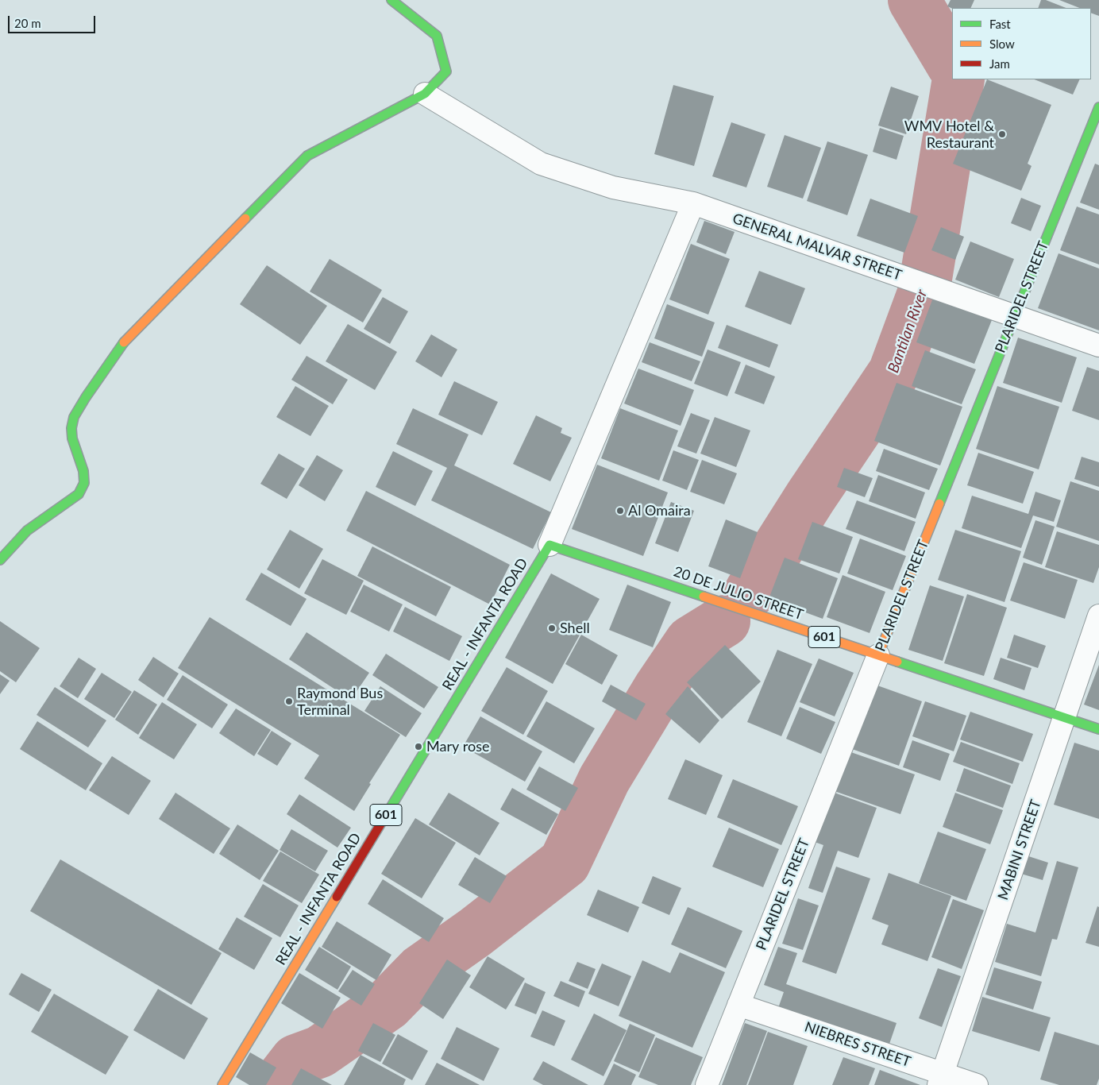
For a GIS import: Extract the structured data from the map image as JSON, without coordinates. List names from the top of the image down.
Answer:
{
  "streets": {
    "street": [
      "GENERAL MALVAR STREET",
      "PLARIDEL STREET",
      "20 DE JULIO STREET",
      "REAL - INFANTA ROAD",
      "601",
      "MABINI STREET",
      "NIEBRES STREET"
    ]
  },
  "crossings": [
    ["GENERAL MALVAR STREET", "PLARIDEL STREET"],
    ["PLARIDEL STREET", "20 DE JULIO STREET"],
    ["PLARIDEL STREET", "NIEBRES STREET"],
    ["20 DE JULIO STREET", "REAL - INFANTA ROAD"],
    ["20 DE JULIO STREET", "MABINI STREET"],
    ["MABINI STREET", "NIEBRES STREET"]
  ],
  "water": ["Bantilan River"],
  "places": [
    "WMV Hotel & Restaurant",
    "Al Omaira",
    "Shell",
    "Raymond Bus Terminal",
    "Mary rose"
  ],
  "legend": ["Fast", "Slow", "Jam"],
  "scale_bar": "20 m"
}
